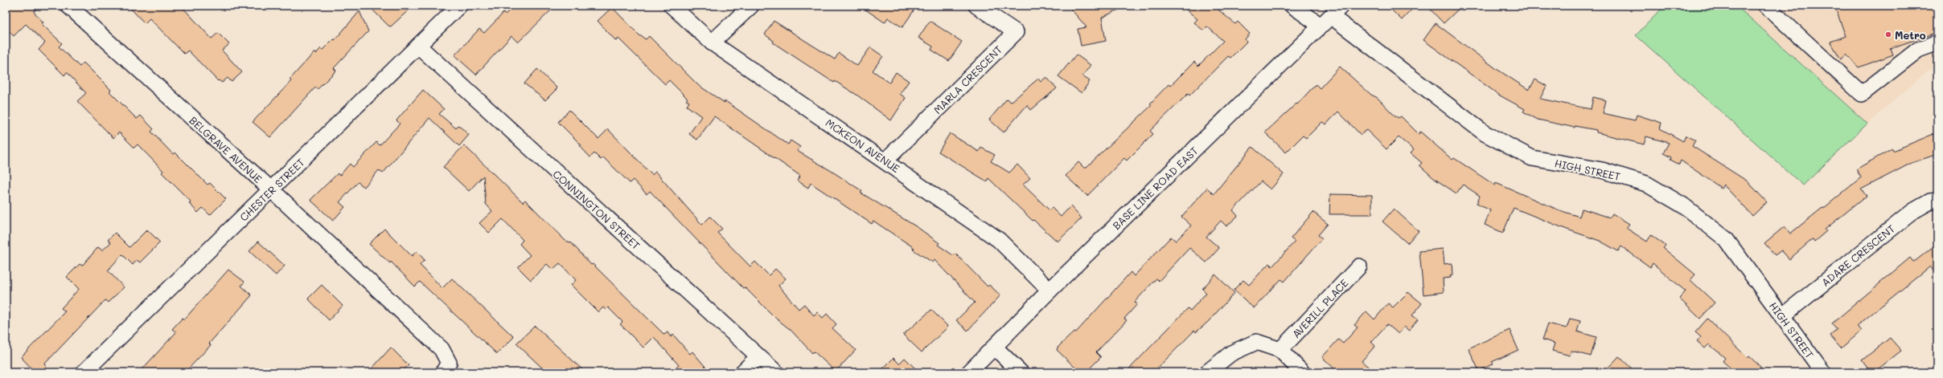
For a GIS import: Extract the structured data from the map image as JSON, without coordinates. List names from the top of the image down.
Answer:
{
  "streets": {
    "street": [
      "MARLA CRESCENT",
      "MCKEON AVENUE",
      "BELGRAVE AVENUE",
      "HIGH STREET",
      "BASE LINE ROAD EAST",
      "CHESTER STREET",
      "CONNINGTON STREET",
      "ADARE CRESCENT",
      "AVERILL PLACE"
    ]
  },
  "crossings": [
    ["MARLA CRESCENT", "MCKEON AVENUE"],
    ["MCKEON AVENUE", "BASE LINE ROAD EAST"],
    ["BELGRAVE AVENUE", "CHESTER STREET"],
    ["HIGH STREET", "BASE LINE ROAD EAST"],
    ["HIGH STREET", "ADARE CRESCENT"],
    ["CHESTER STREET", "CONNINGTON STREET"]
  ],
  "places": ["Metro"]
}
